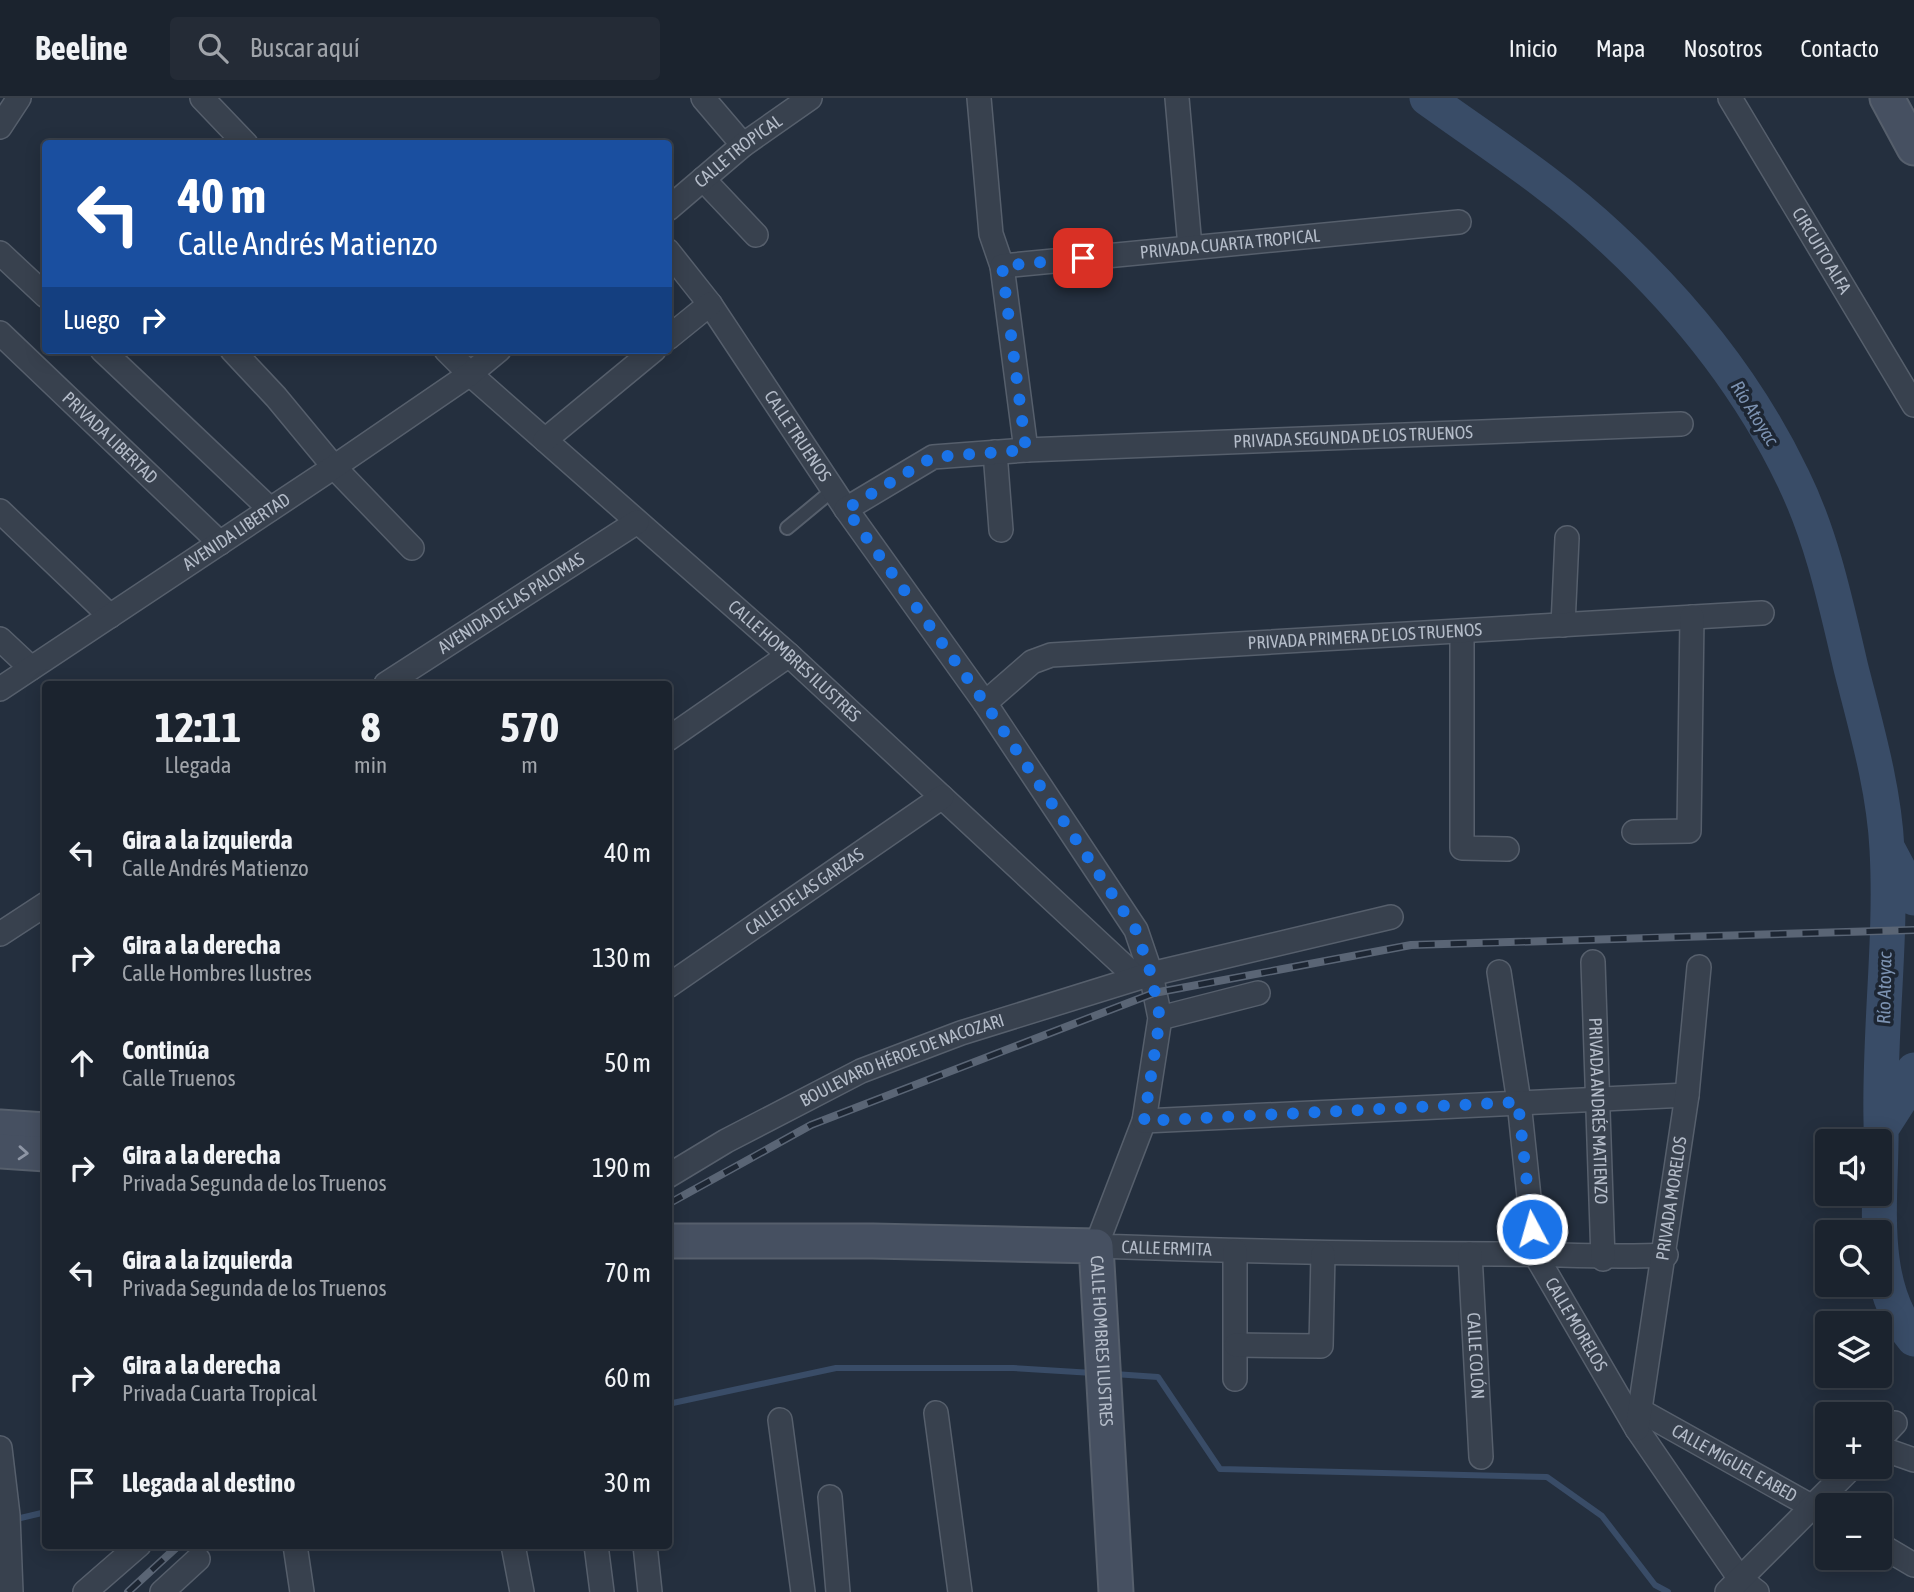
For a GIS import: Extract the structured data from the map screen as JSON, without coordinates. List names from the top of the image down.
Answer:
{
  "streets": {
    "street": [
      "CALLE TROPICAL",
      "PRIVADA CUARTA TROPICAL",
      "CIRCUITO ALFA",
      "CALLE TRUENOS",
      "PRIVADA SEGUNDA DE LOS TRUENOS",
      "PRIVADA LIBERTAD",
      "AVENIDA LIBERTAD",
      "AVENIDA DE LAS PALOMAS",
      "PRIVADA PRIMERA DE LOS TRUENOS",
      "CALLE HOMBRES ILUSTRES",
      "CALLE DE LAS GARZAS",
      "BOULEVARD HÉROE DE NACOZARI",
      "PRIVADA ANDRÉS MATIENZO",
      "PRIVADA MORELOS",
      "CALLE ERMITA",
      "CALLE MORELOS",
      "CALLE COLÓN",
      "CALLE MIGUEL E ABED"
    ]
  },
  "crossings": [
    ["CALLE TRUENOS", "PRIVADA SEGUNDA DE LOS TRUENOS"],
    ["CALLE TRUENOS", "PRIVADA PRIMERA DE LOS TRUENOS"],
    ["CALLE TRUENOS", "CALLE HOMBRES ILUSTRES"],
    ["CALLE TRUENOS", "BOULEVARD HÉROE DE NACOZARI"],
    ["PRIVADA LIBERTAD", "AVENIDA LIBERTAD"],
    ["AVENIDA LIBERTAD", "CALLE HOMBRES ILUSTRES"],
    ["AVENIDA DE LAS PALOMAS", "CALLE HOMBRES ILUSTRES"],
    ["CALLE HOMBRES ILUSTRES", "CALLE DE LAS GARZAS"],
    ["CALLE HOMBRES ILUSTRES", "BOULEVARD HÉROE DE NACOZARI"],
    ["CALLE HOMBRES ILUSTRES", "CALLE ERMITA"],
    ["PRIVADA ANDRÉS MATIENZO", "CALLE ERMITA"],
    ["PRIVADA MORELOS", "CALLE ERMITA"],
    ["PRIVADA MORELOS", "CALLE MORELOS"],
    ["PRIVADA MORELOS", "CALLE MIGUEL E ABED"],
    ["CALLE ERMITA", "CALLE MORELOS"],
    ["CALLE ERMITA", "CALLE COLÓN"],
    ["CALLE MORELOS", "CALLE MIGUEL E ABED"]
  ],
  "water": ["Río Atoyac"],
  "page": {
    "header": "Beeline",
    "search": "Buscar aquí",
    "nav": [
      "Inicio",
      "Mapa",
      "Nosotros",
      "Contacto"
    ],
    "turn": ["40 m", "Calle Andrés Matienzo"],
    "then": "Luego",
    "eta": [
      "12:11",
      "Llegada",
      "8",
      "min",
      "570",
      "m"
    ],
    "list": [
      {
        "name": "Gira a la izquierda",
        "note": "Calle Andrés Matienzo",
        "value": "40 m"
      },
      {
        "name": "Gira a la derecha",
        "note": "Calle Hombres Ilustres",
        "value": "130 m"
      },
      {
        "name": "Continúa",
        "note": "Calle Truenos",
        "value": "50 m"
      },
      {
        "name": "Gira a la derecha",
        "note": "Privada Segunda de los Truenos",
        "value": "190 m"
      },
      {
        "name": "Gira a la izquierda",
        "note": "Privada Segunda de los Truenos",
        "value": "70 m"
      },
      {
        "name": "Gira a la derecha",
        "note": "Privada Cuarta Tropical",
        "value": "60 m"
      },
      {
        "name": "Llegada al destino",
        "value": "30 m"
      }
    ],
    "map_buttons": ["+", "−"]
  }
}
